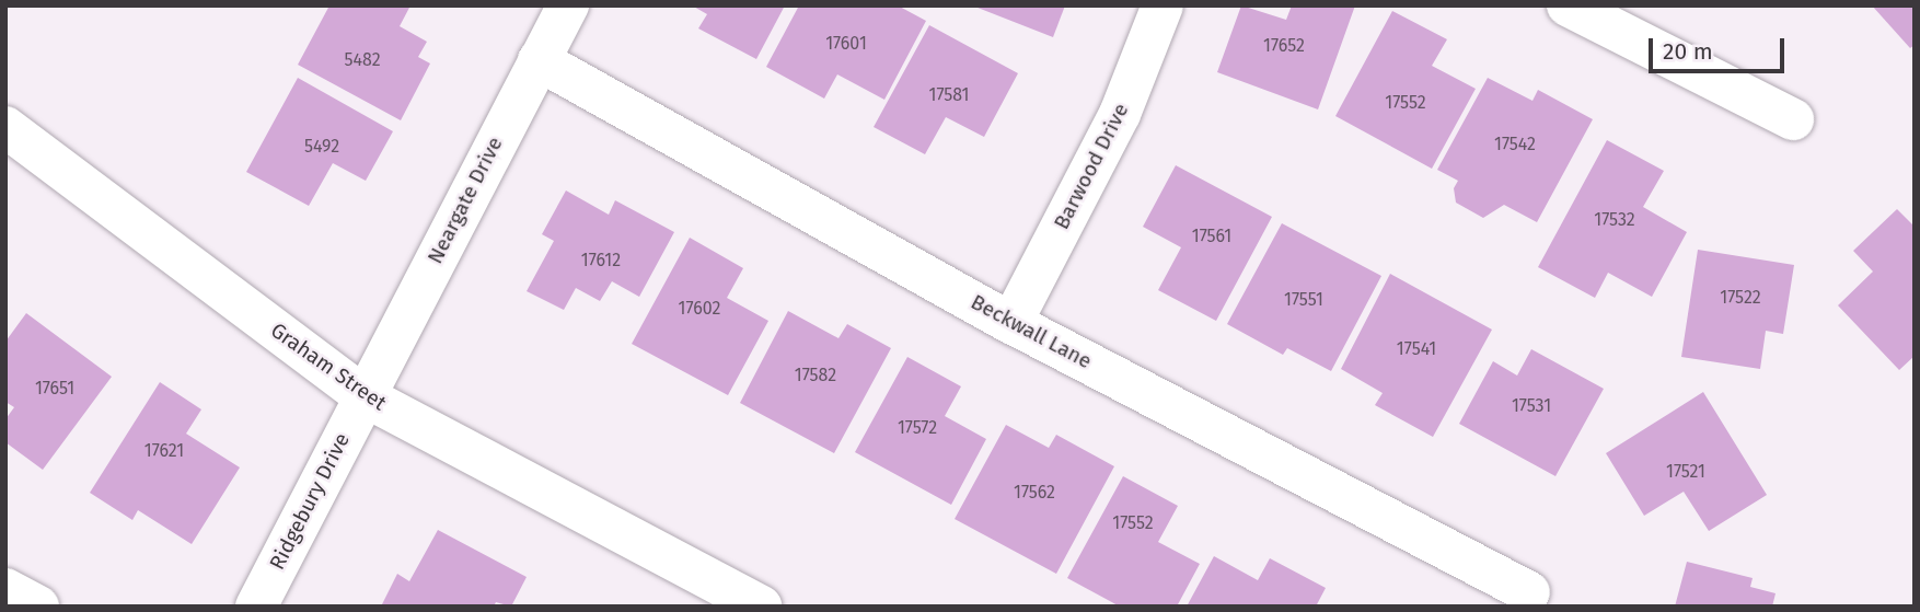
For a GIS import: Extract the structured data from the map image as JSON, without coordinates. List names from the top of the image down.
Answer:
{
  "streets": {
    "street": [
      "Barwood Drive",
      "Neargate Drive",
      "Beckwall Lane",
      "Graham Street",
      "Ridgebury Drive"
    ]
  },
  "crossings": [
    ["Barwood Drive", "Beckwall Lane"],
    ["Neargate Drive", "Beckwall Lane"],
    ["Neargate Drive", "Graham Street"],
    ["Neargate Drive", "Ridgebury Drive"],
    ["Graham Street", "Ridgebury Drive"]
  ],
  "house_numbers": [
    "17601",
    "17652",
    "5482",
    "17581",
    "17552",
    "17542",
    "5492",
    "17532",
    "17561",
    "17612",
    "17522",
    "17551",
    "17602",
    "17541",
    "17582",
    "17651",
    "17531",
    "17572",
    "17621",
    "17521",
    "17562",
    "17552"
  ],
  "scale_bar": "20 m"
}
